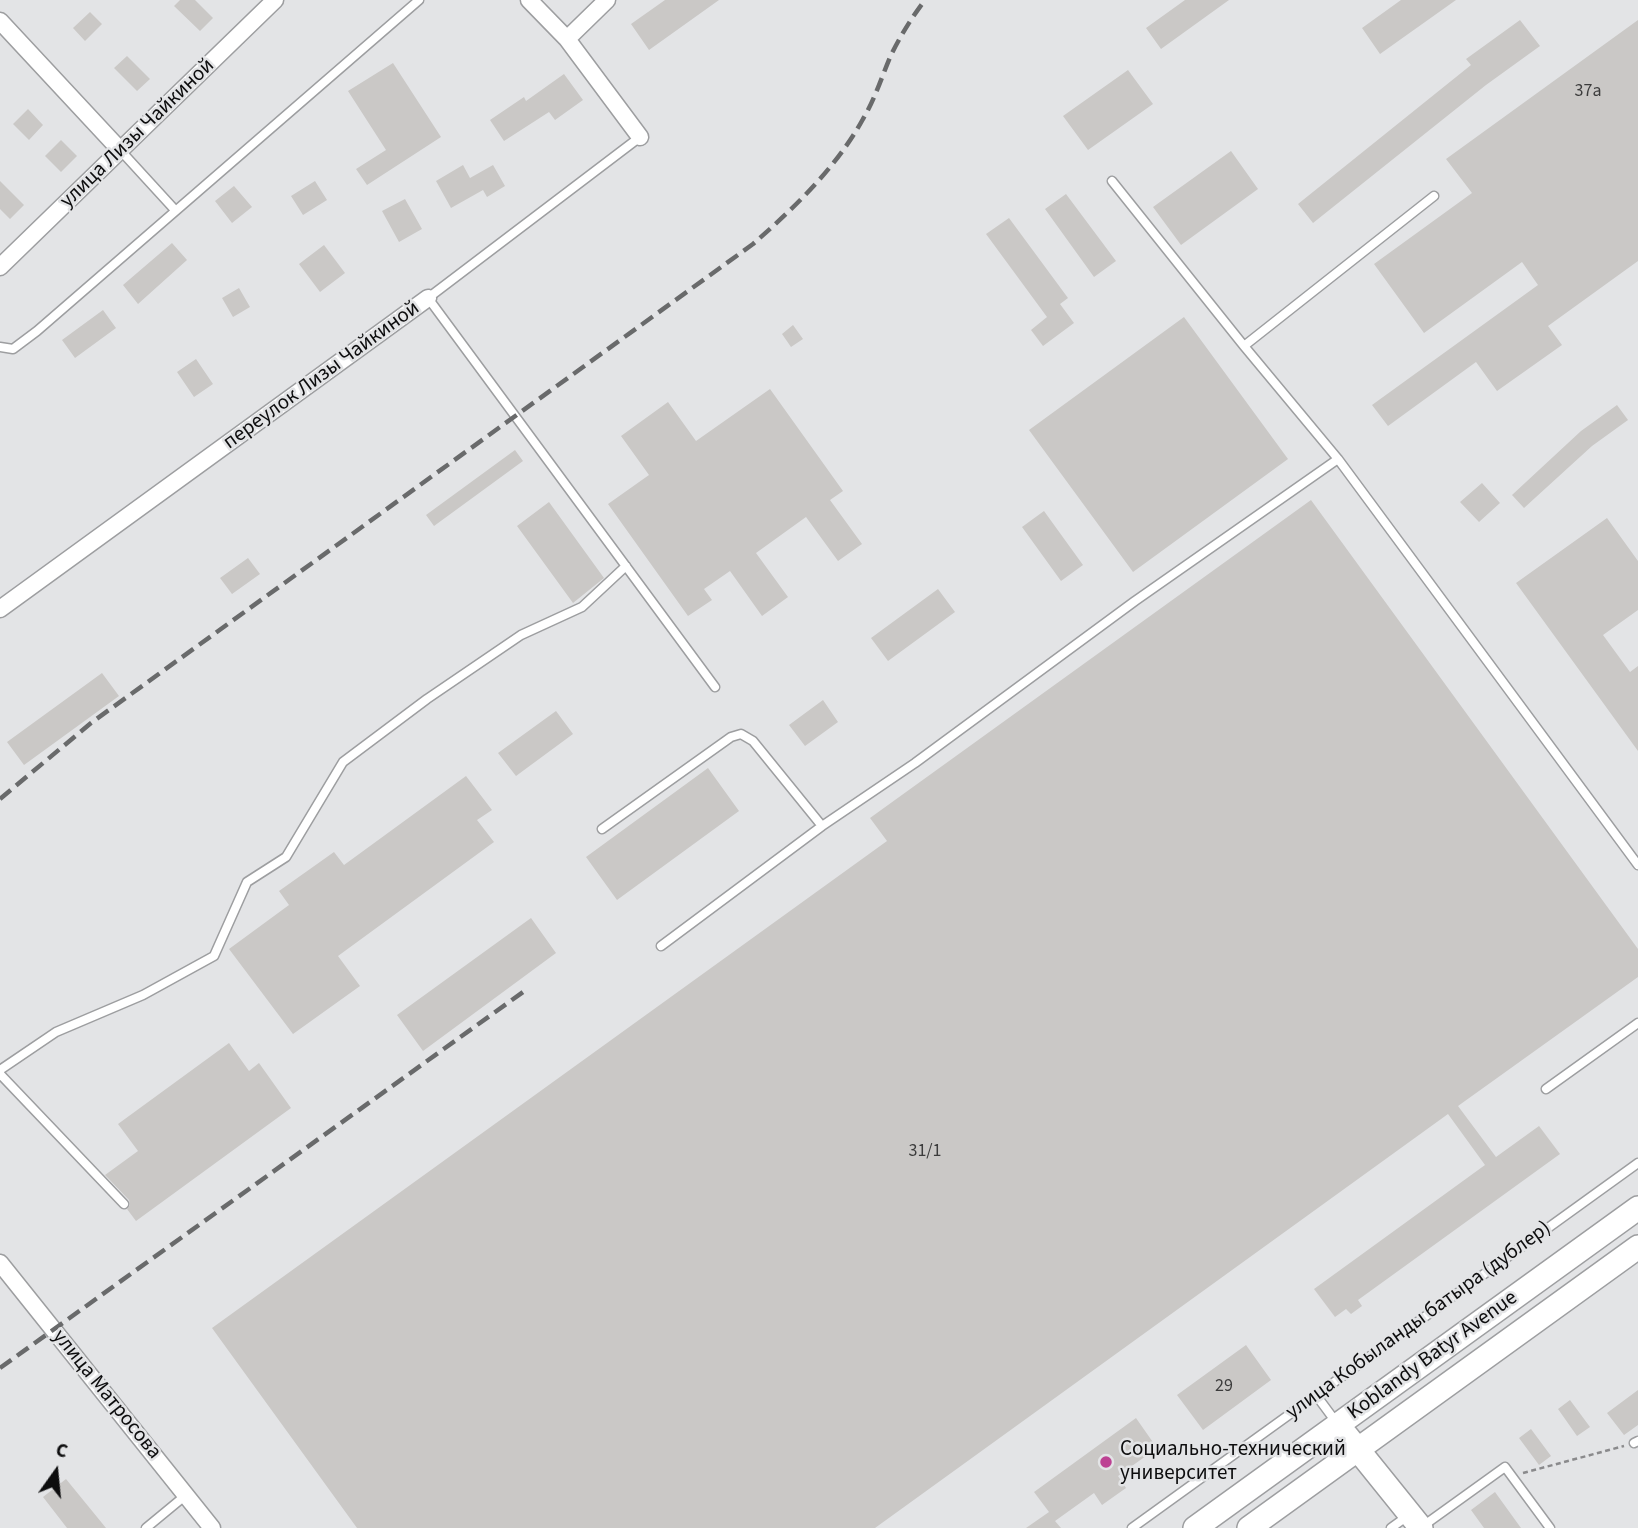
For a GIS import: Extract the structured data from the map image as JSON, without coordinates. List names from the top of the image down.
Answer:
{
  "streets": {
    "street": [
      "улица Лизы Чайкиной",
      "переулок Лизы Чайкиной",
      "Koblandy Batyr Avenue",
      "улица Матросова"
    ],
    "lane": ["улица Кобыланды батыра (дублер)"]
  },
  "places": ["Социально-технический университет"],
  "house_numbers": ["37а", "31/1", "29"],
  "north": "top"
}
